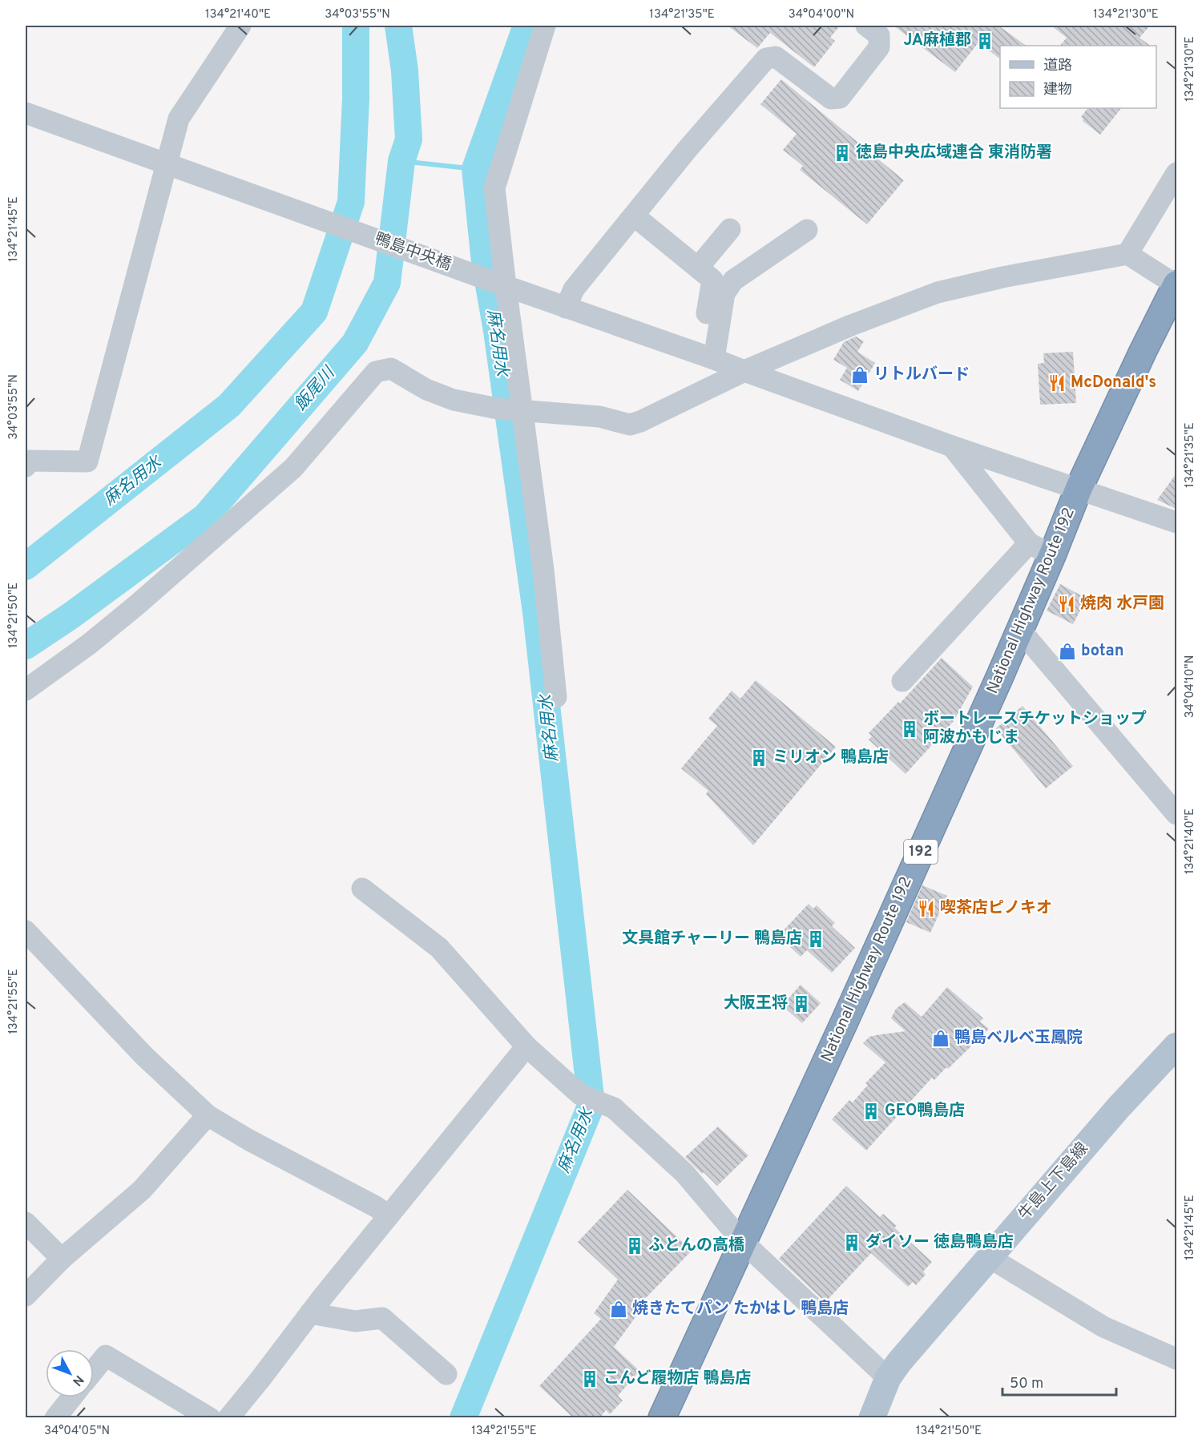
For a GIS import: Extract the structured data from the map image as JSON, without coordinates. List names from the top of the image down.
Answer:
{
  "streets": {
    "highway": ["National Highway Route 192", "192"],
    "main road": ["牛島上下島線"],
    "street": ["鴨島中央橋"]
  },
  "crossings": [
    ["鴨島中央橋", "National Highway Route 192"]
  ],
  "water": ["麻名用水", "飯尾川"],
  "places": {
    "building": [
      "JA麻植郡",
      "徳島中央広域連合 東消防署",
      "ボートレースチケットショップ 阿波かもじま",
      "ミリオン 鴨島店",
      "文具館チャーリー 鴨島店",
      "大阪王将",
      "GEO鴨島店",
      "ダイソー 徳島鴨島店",
      "ふとんの高橋",
      "こんど履物店 鴨島店"
    ],
    "shop": [
      "リトルバード",
      "botan",
      "鴨島ベルベ玉鳳院",
      "焼きたてパン たかはし 鴨島店"
    ],
    "restaurant": ["McDonald's", "焼肉 水戸園", "喫茶店ピノキオ"]
  },
  "legend": ["道路", "建物"],
  "scale_bar": "50 m",
  "north": "bottom right",
  "coordinates": [
    "134°21'40\"E",
    "34°03'55\"N",
    "134°21'35\"E",
    "34°04'00\"N",
    "134°21'30\"E",
    "134°21'45\"E",
    "134°21'50\"E",
    "34°04'10\"N",
    "134°21'55\"E",
    "34°04'05\"N"
  ]
}
